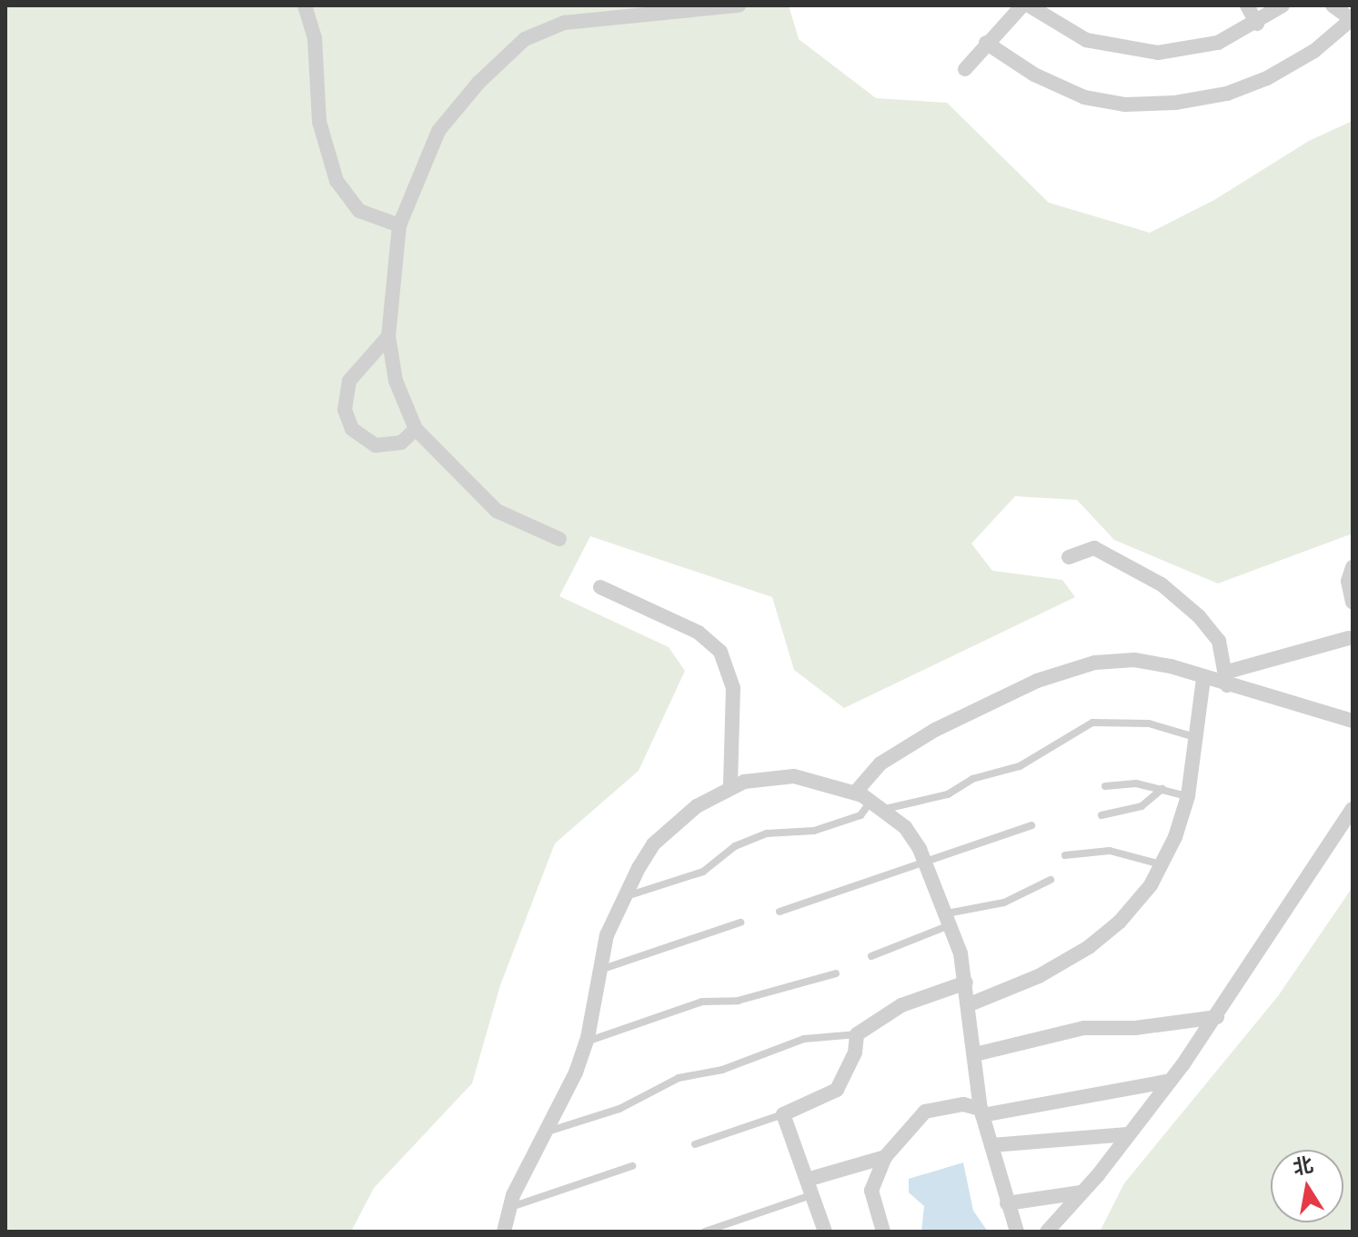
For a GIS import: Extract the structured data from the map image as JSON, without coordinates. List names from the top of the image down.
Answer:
{
  "north": "top"
}
